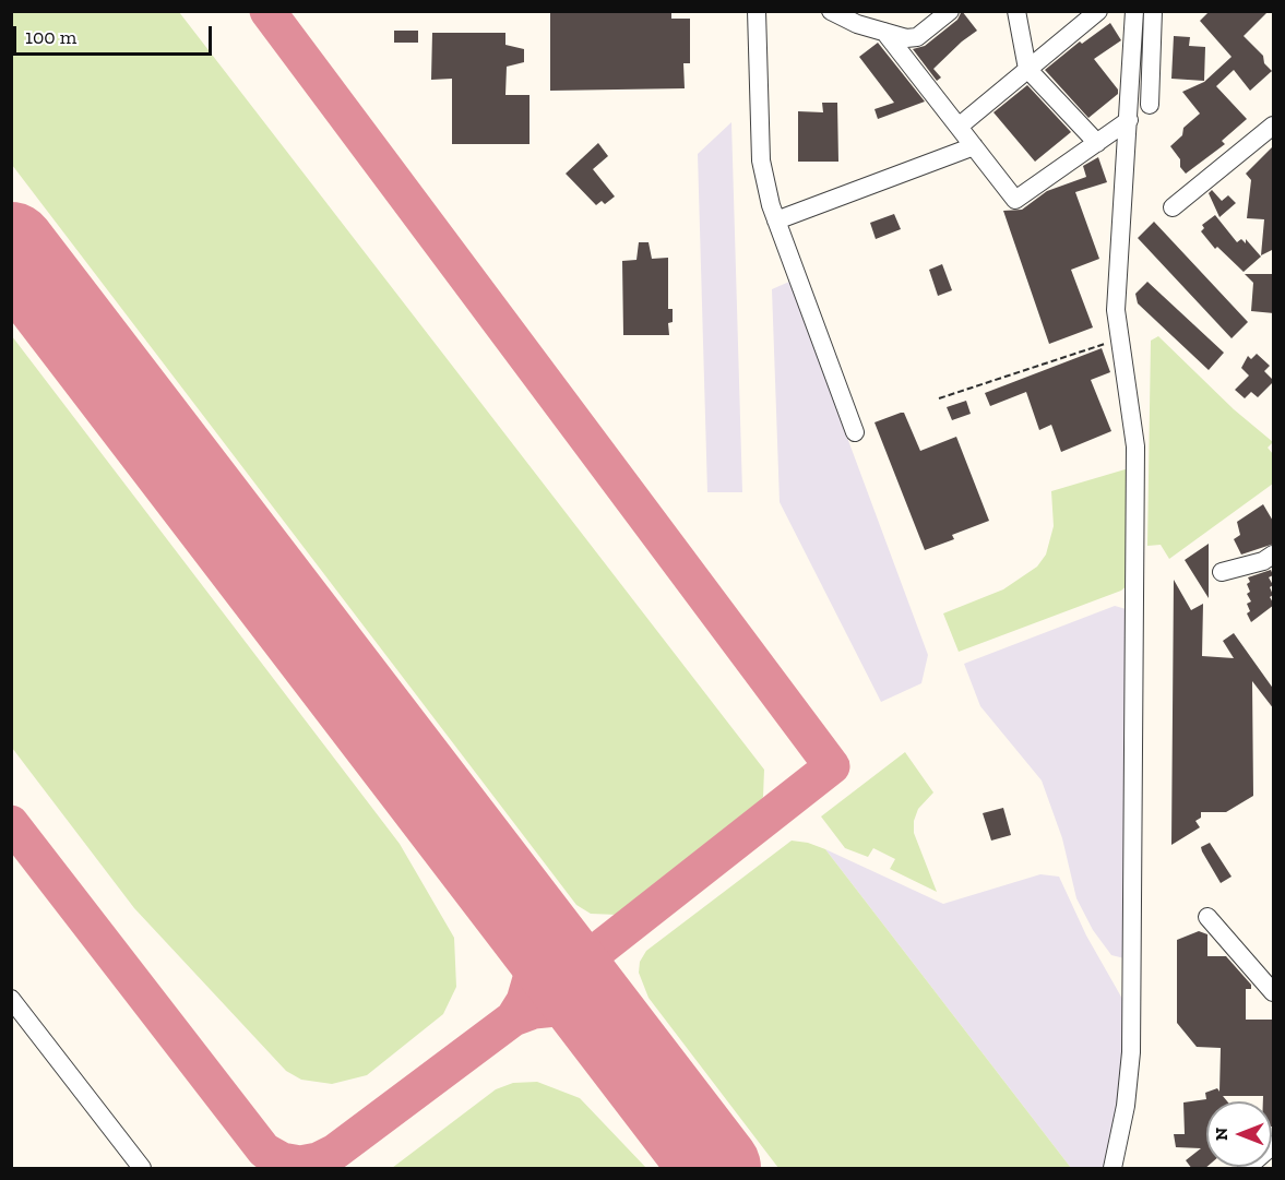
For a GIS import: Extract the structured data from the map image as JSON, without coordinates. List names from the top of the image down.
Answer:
{
  "scale_bar": "100 m",
  "north": "left"
}
